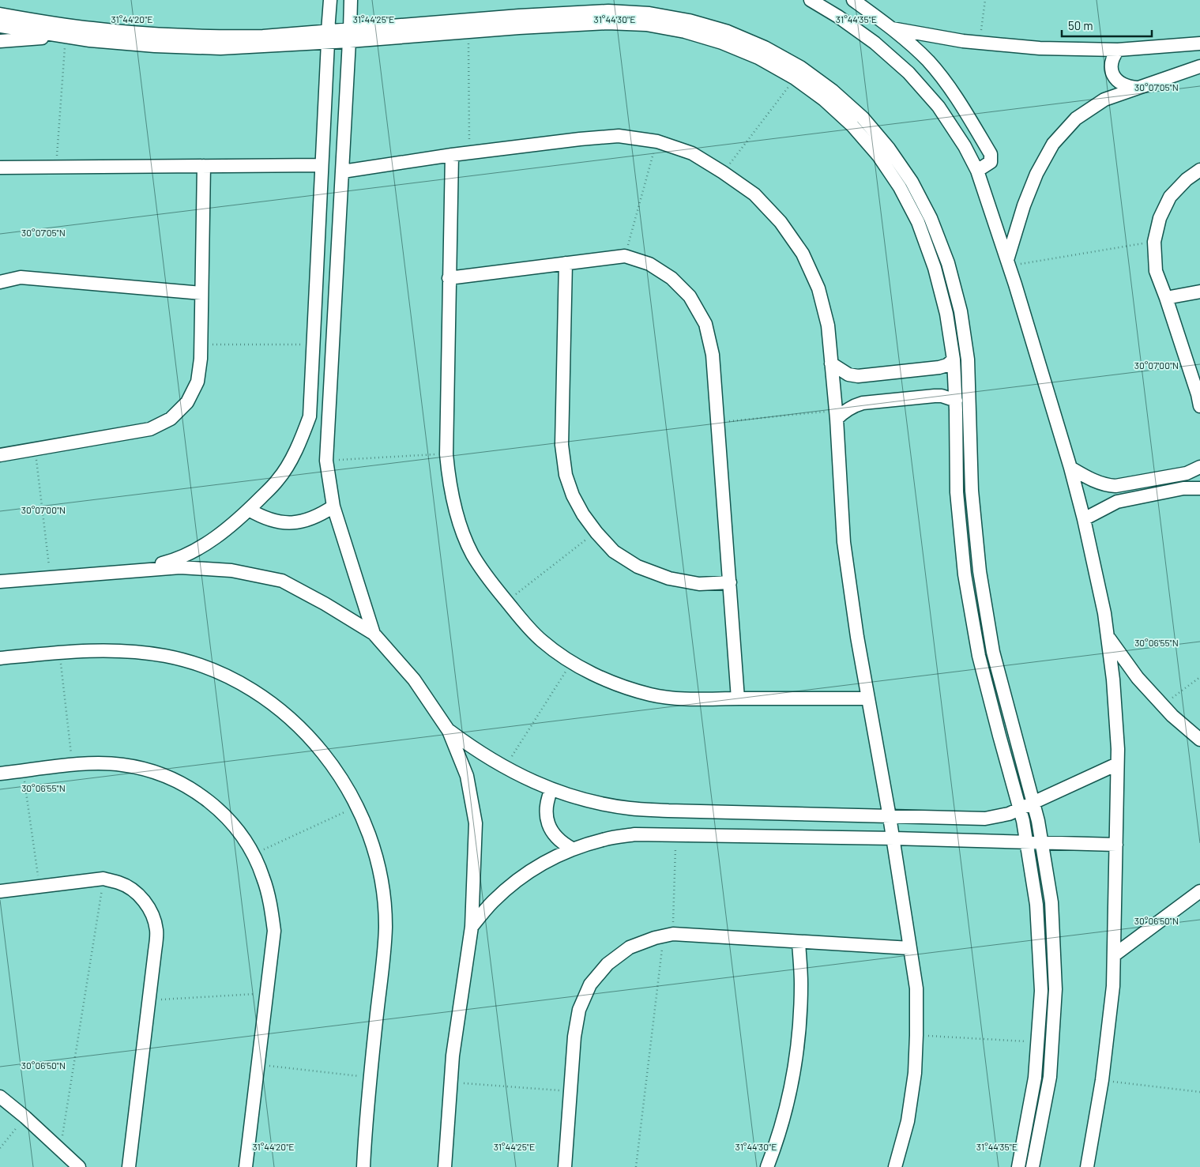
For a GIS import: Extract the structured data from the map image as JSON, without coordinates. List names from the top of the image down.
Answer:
{
  "scale_bar": "50 m",
  "coordinates": [
    "31°44'20\"E",
    "31°44'25\"E",
    "31°44'30\"E",
    "31°44'35\"E",
    "30°07'05\"N",
    "30°07'00\"N",
    "30°06'55\"N",
    "30°06'50\"N"
  ]
}
